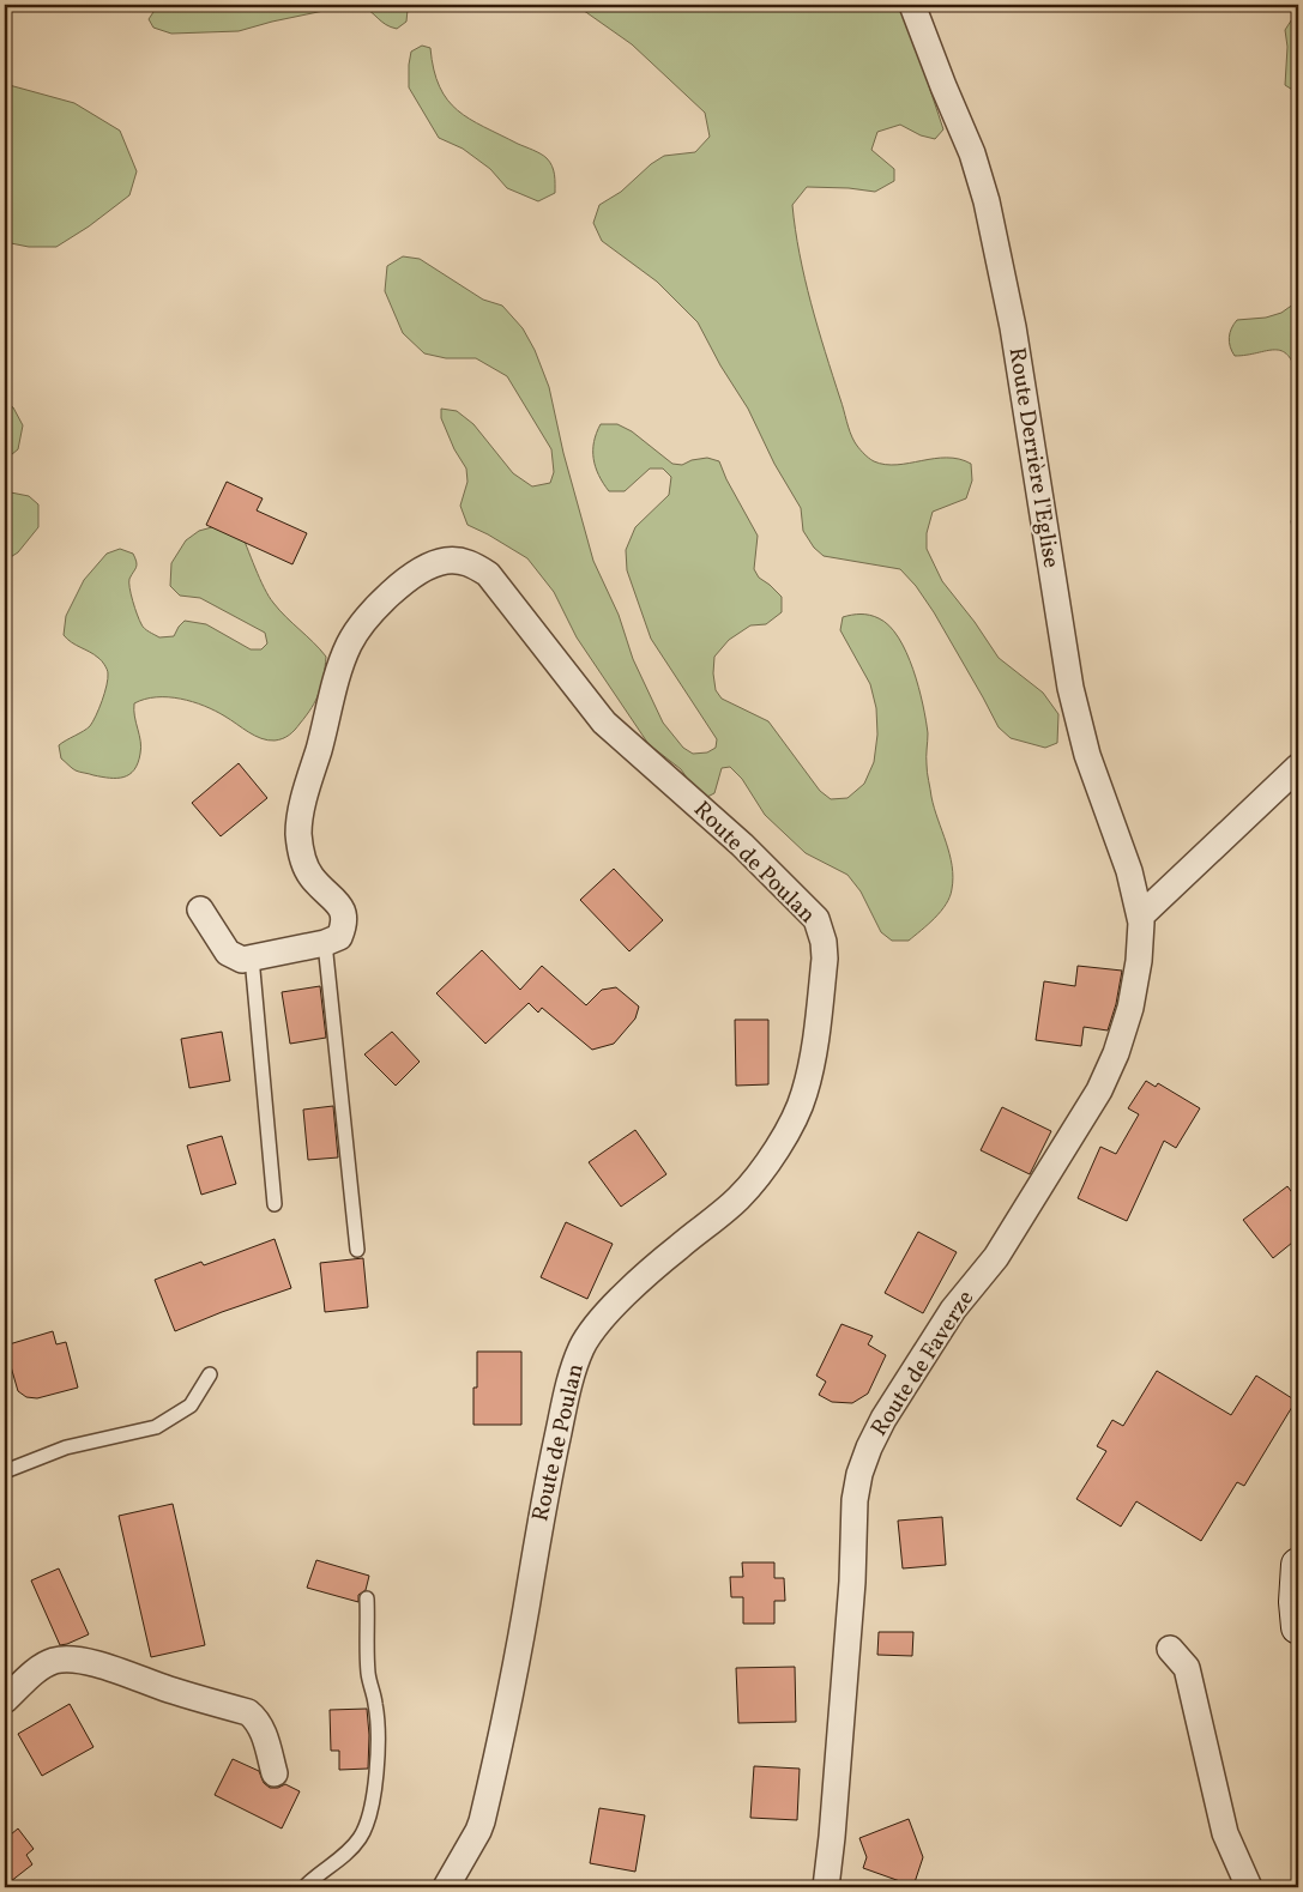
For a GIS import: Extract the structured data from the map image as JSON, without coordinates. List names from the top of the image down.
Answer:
{
  "streets": {
    "street": ["Route Derrière l'Eglise", "Route de Poulan", "Route de Faverze"]
  },
  "crossings": [
    ["Route Derrière l'Eglise", "Route de Faverze"]
  ]
}
